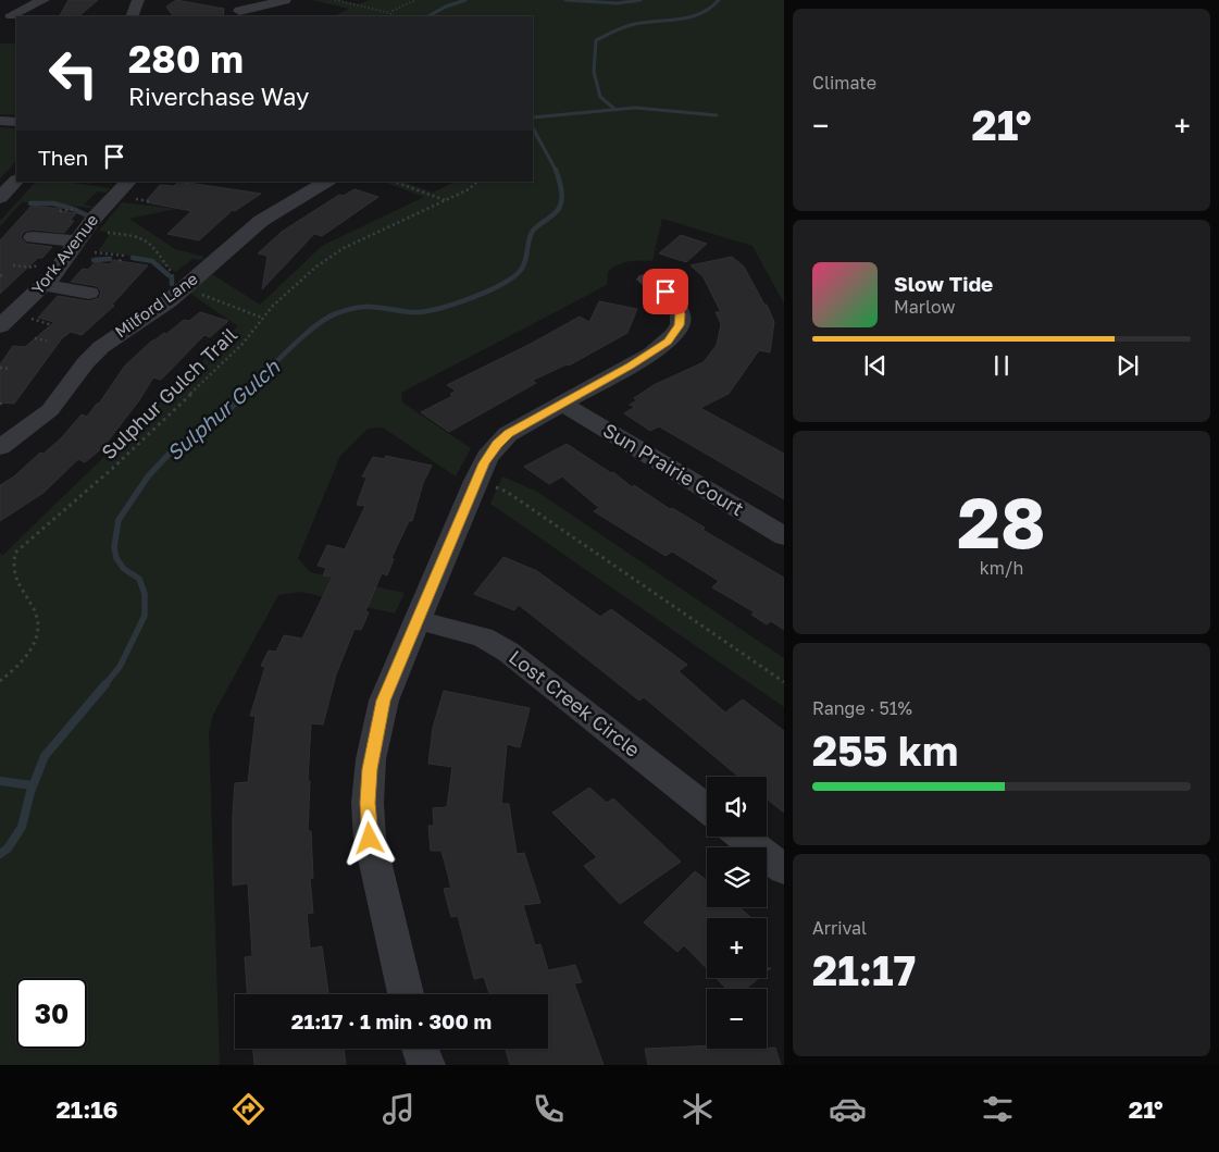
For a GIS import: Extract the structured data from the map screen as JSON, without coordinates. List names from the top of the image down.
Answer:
{
  "streets": {
    "street": [
      "York Avenue",
      "Milford Lane",
      "Sun Prairie Court",
      "Lost Creek Circle"
    ],
    "path": ["Sulphur Gulch Trail"]
  },
  "water": ["Sulphur Gulch"],
  "page": {
    "tile": [
      "Climate",
      ["28", "km/h"],
      ["Range · 51%", "255 km"],
      ["Arrival", "21:17"]
    ],
    "turn": ["280 m", "Riverchase Way"],
    "heat": ["−", "21°", "+"],
    "then": "Then",
    "song": ["Slow Tide", "Marlow"],
    "map_buttons": ["+", "−"],
    "limit": "30",
    "trip": "21:17 · 1 min · 300 m",
    "tabs": ["21:16", "21°"]
  }
}
